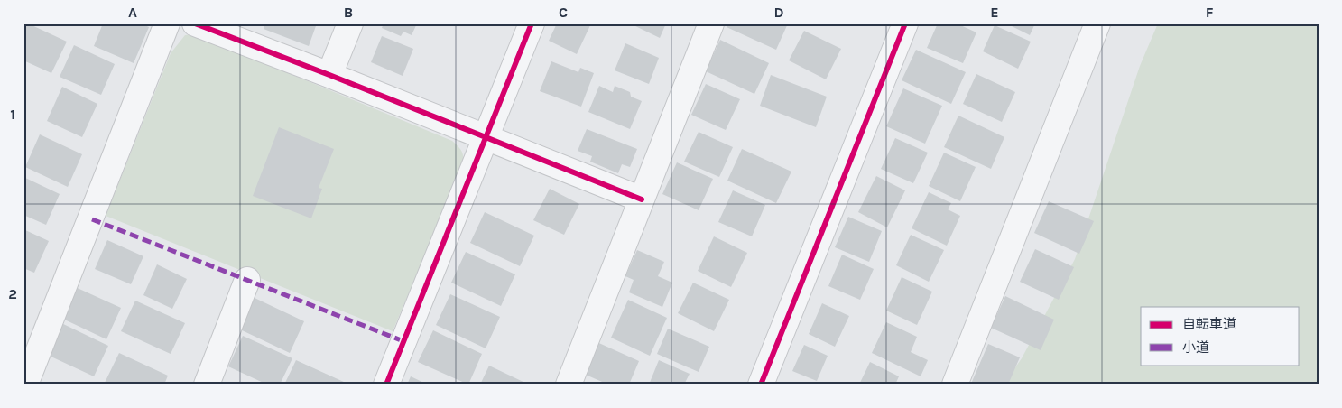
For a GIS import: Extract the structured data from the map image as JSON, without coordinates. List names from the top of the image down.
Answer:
{
  "legend": ["自転車道", "小道"],
  "grid": {
    "columns": [
      "A",
      "B",
      "C",
      "D",
      "E",
      "F"
    ],
    "rows": ["1", "2"]
  }
}
